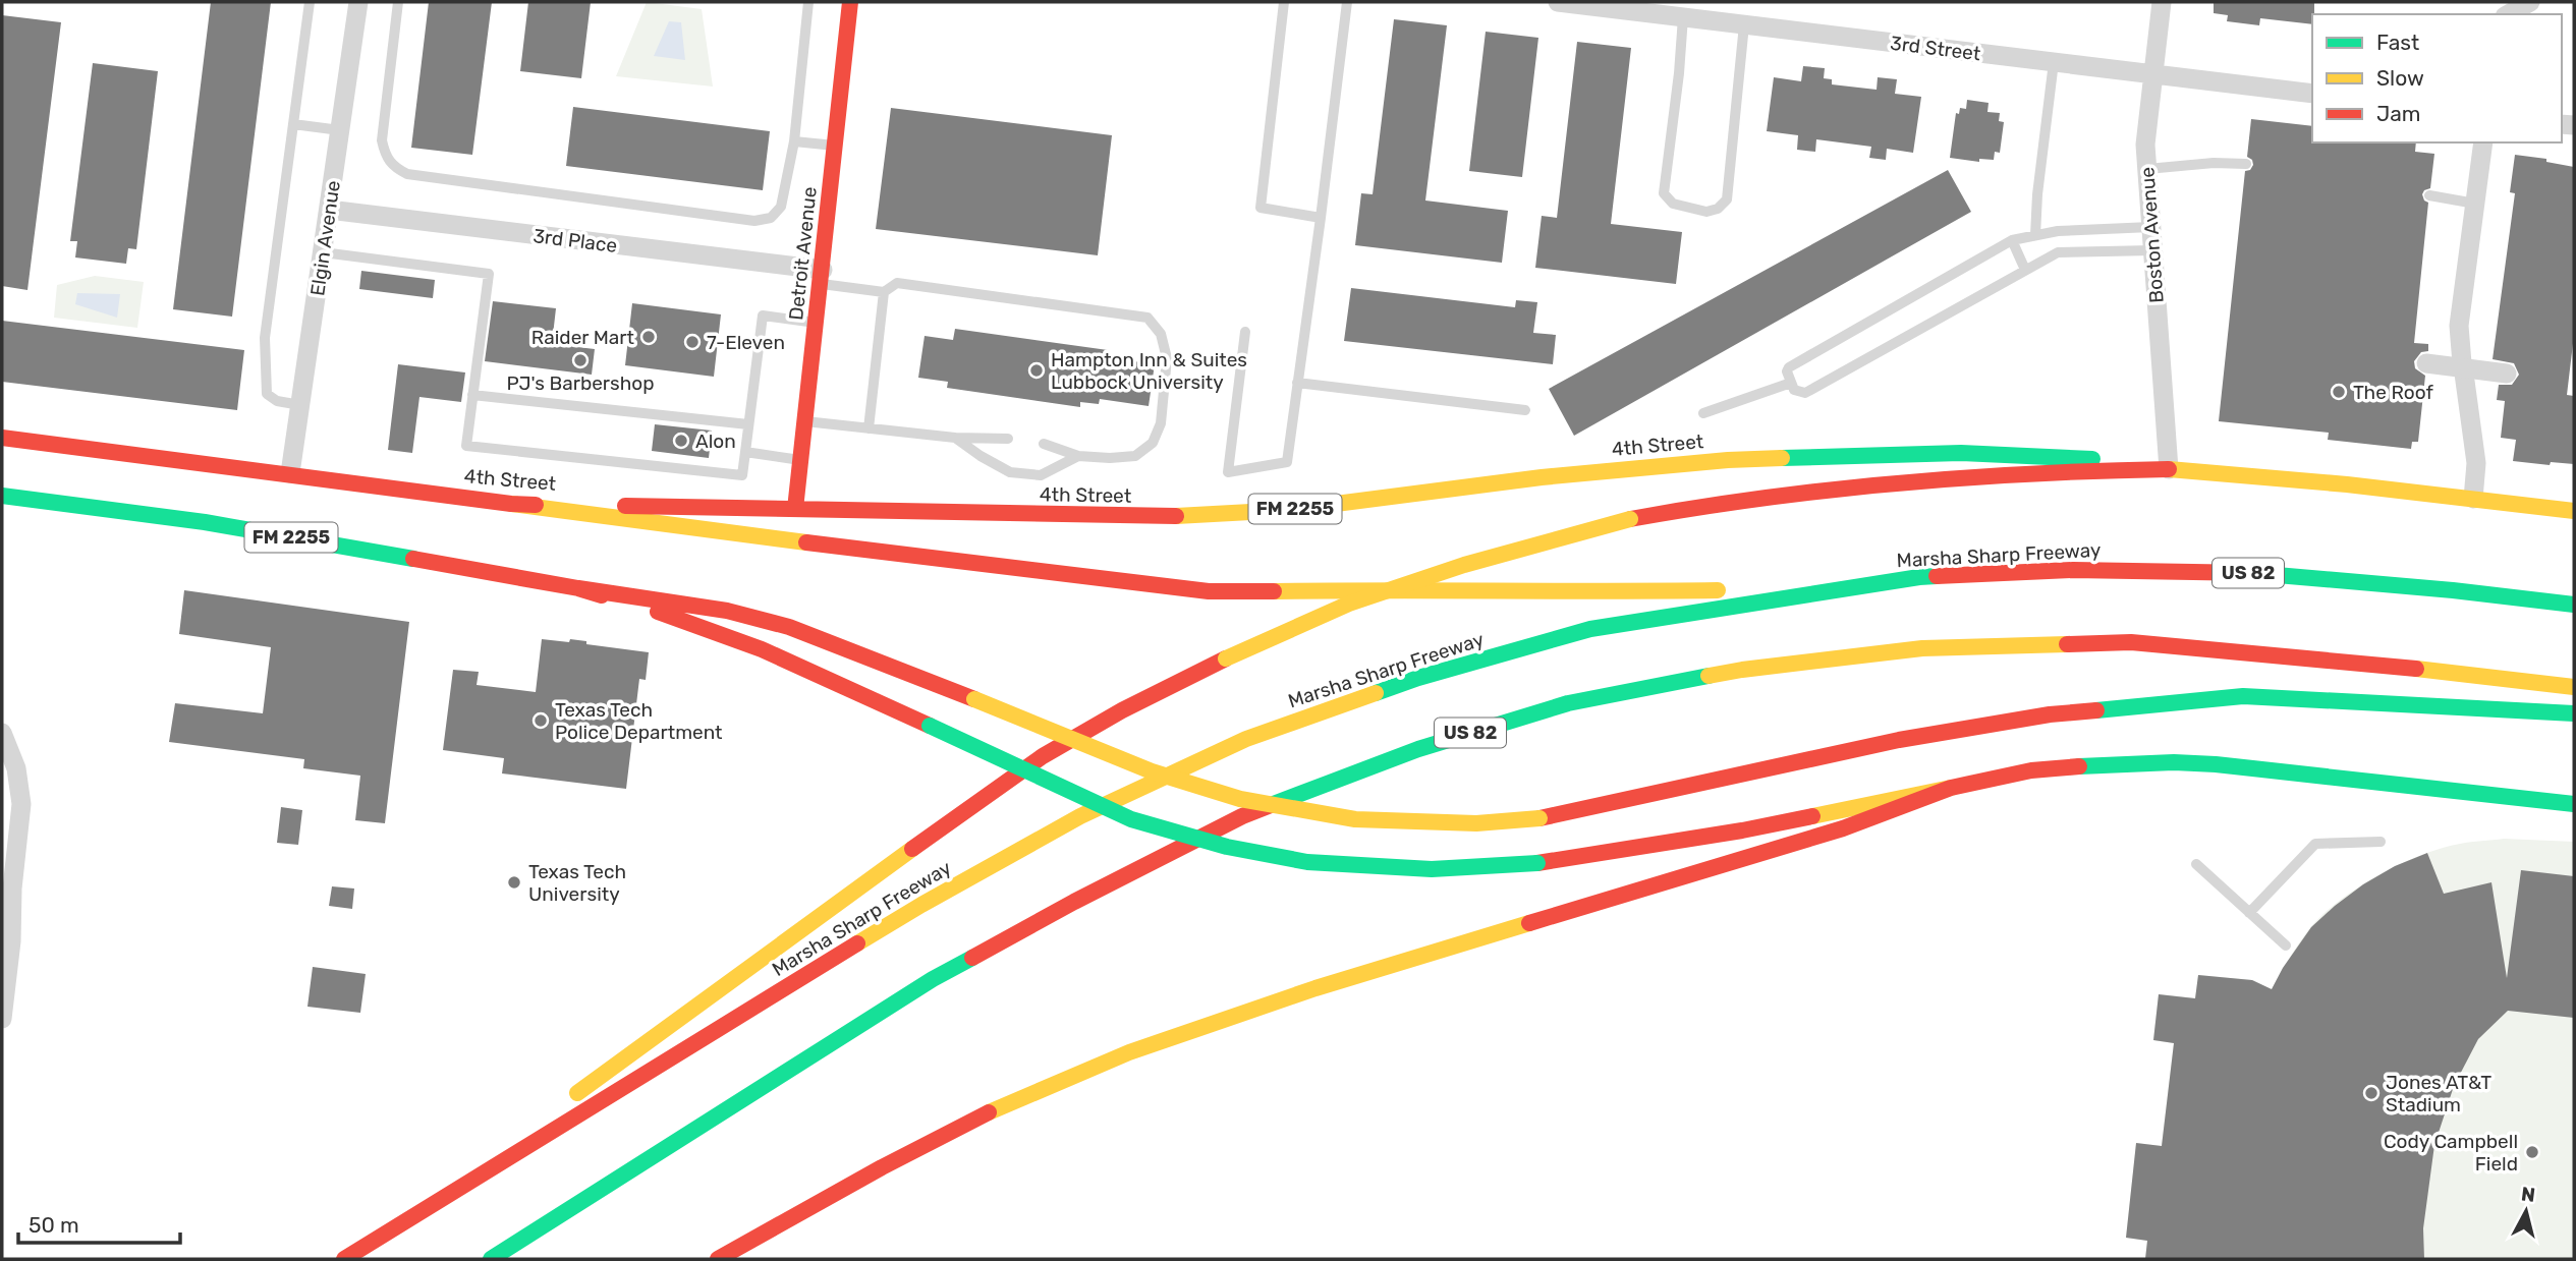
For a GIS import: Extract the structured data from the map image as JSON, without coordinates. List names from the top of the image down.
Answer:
{
  "streets": {
    "main road": [
      "Detroit Avenue",
      "4th Street",
      "FM 2255",
      "Marsha Sharp Freeway",
      "US 82"
    ],
    "street": [
      "3rd Street",
      "Boston Avenue",
      "Elgin Avenue",
      "3rd Place"
    ]
  },
  "crossings": [
    ["3rd Street", "Boston Avenue"],
    ["Boston Avenue", "4th Street"],
    ["Elgin Avenue", "3rd Place"],
    ["Elgin Avenue", "4th Street"],
    ["3rd Place", "Detroit Avenue"],
    ["Detroit Avenue", "4th Street"]
  ],
  "places": [
    "Raider Mart",
    "7-Eleven",
    "PJ's Barbershop",
    "Hampton Inn & Suites Lubbock University",
    "The Roof",
    "Alon",
    "Texas Tech Police Department",
    "Texas Tech University",
    "Jones AT&T Stadium",
    "Cody Campbell Field"
  ],
  "legend": ["Fast", "Slow", "Jam"],
  "scale_bar": "50 m",
  "north": "top"
}
